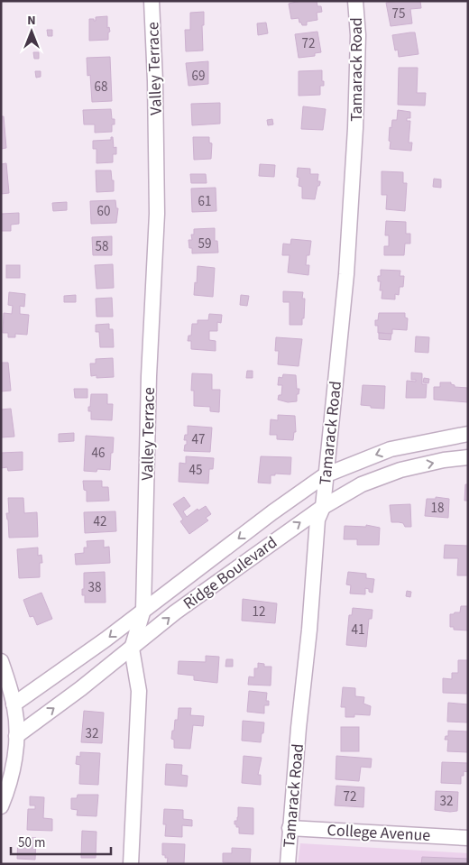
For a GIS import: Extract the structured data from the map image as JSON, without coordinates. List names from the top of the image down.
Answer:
{
  "streets": {
    "street": [
      "Valley Terrace",
      "Tamarack Road",
      "Ridge Boulevard",
      "College Avenue"
    ]
  },
  "crossings": [
    ["Valley Terrace", "Ridge Boulevard"],
    ["Tamarack Road", "Ridge Boulevard"],
    ["Tamarack Road", "College Avenue"]
  ],
  "house_numbers": [
    "75",
    "72",
    "69",
    "68",
    "61",
    "60",
    "59",
    "58",
    "47",
    "46",
    "45",
    "18",
    "42",
    "38",
    "12",
    "41",
    "32",
    "72",
    "32"
  ],
  "scale_bar": "50 m",
  "north": "top"
}
